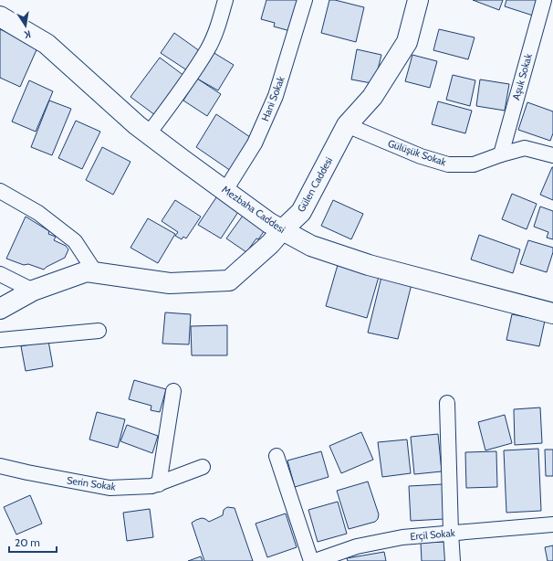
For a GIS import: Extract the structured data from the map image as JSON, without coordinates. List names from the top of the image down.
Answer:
{
  "streets": {
    "street": [
      "Aşuk Sokak",
      "Hani Sokak",
      "Gülüşük Sokak",
      "Gülen Caddesi",
      "Mezbaha Caddesi",
      "Serin Sokak",
      "Erçil Sokak"
    ]
  },
  "crossings": [
    ["Aşuk Sokak", "Gülüşük Sokak"],
    ["Hani Sokak", "Mezbaha Caddesi"],
    ["Gülüşük Sokak", "Gülen Caddesi"],
    ["Gülen Caddesi", "Mezbaha Caddesi"]
  ],
  "scale_bar": "20 m",
  "north": "bottom"
}
